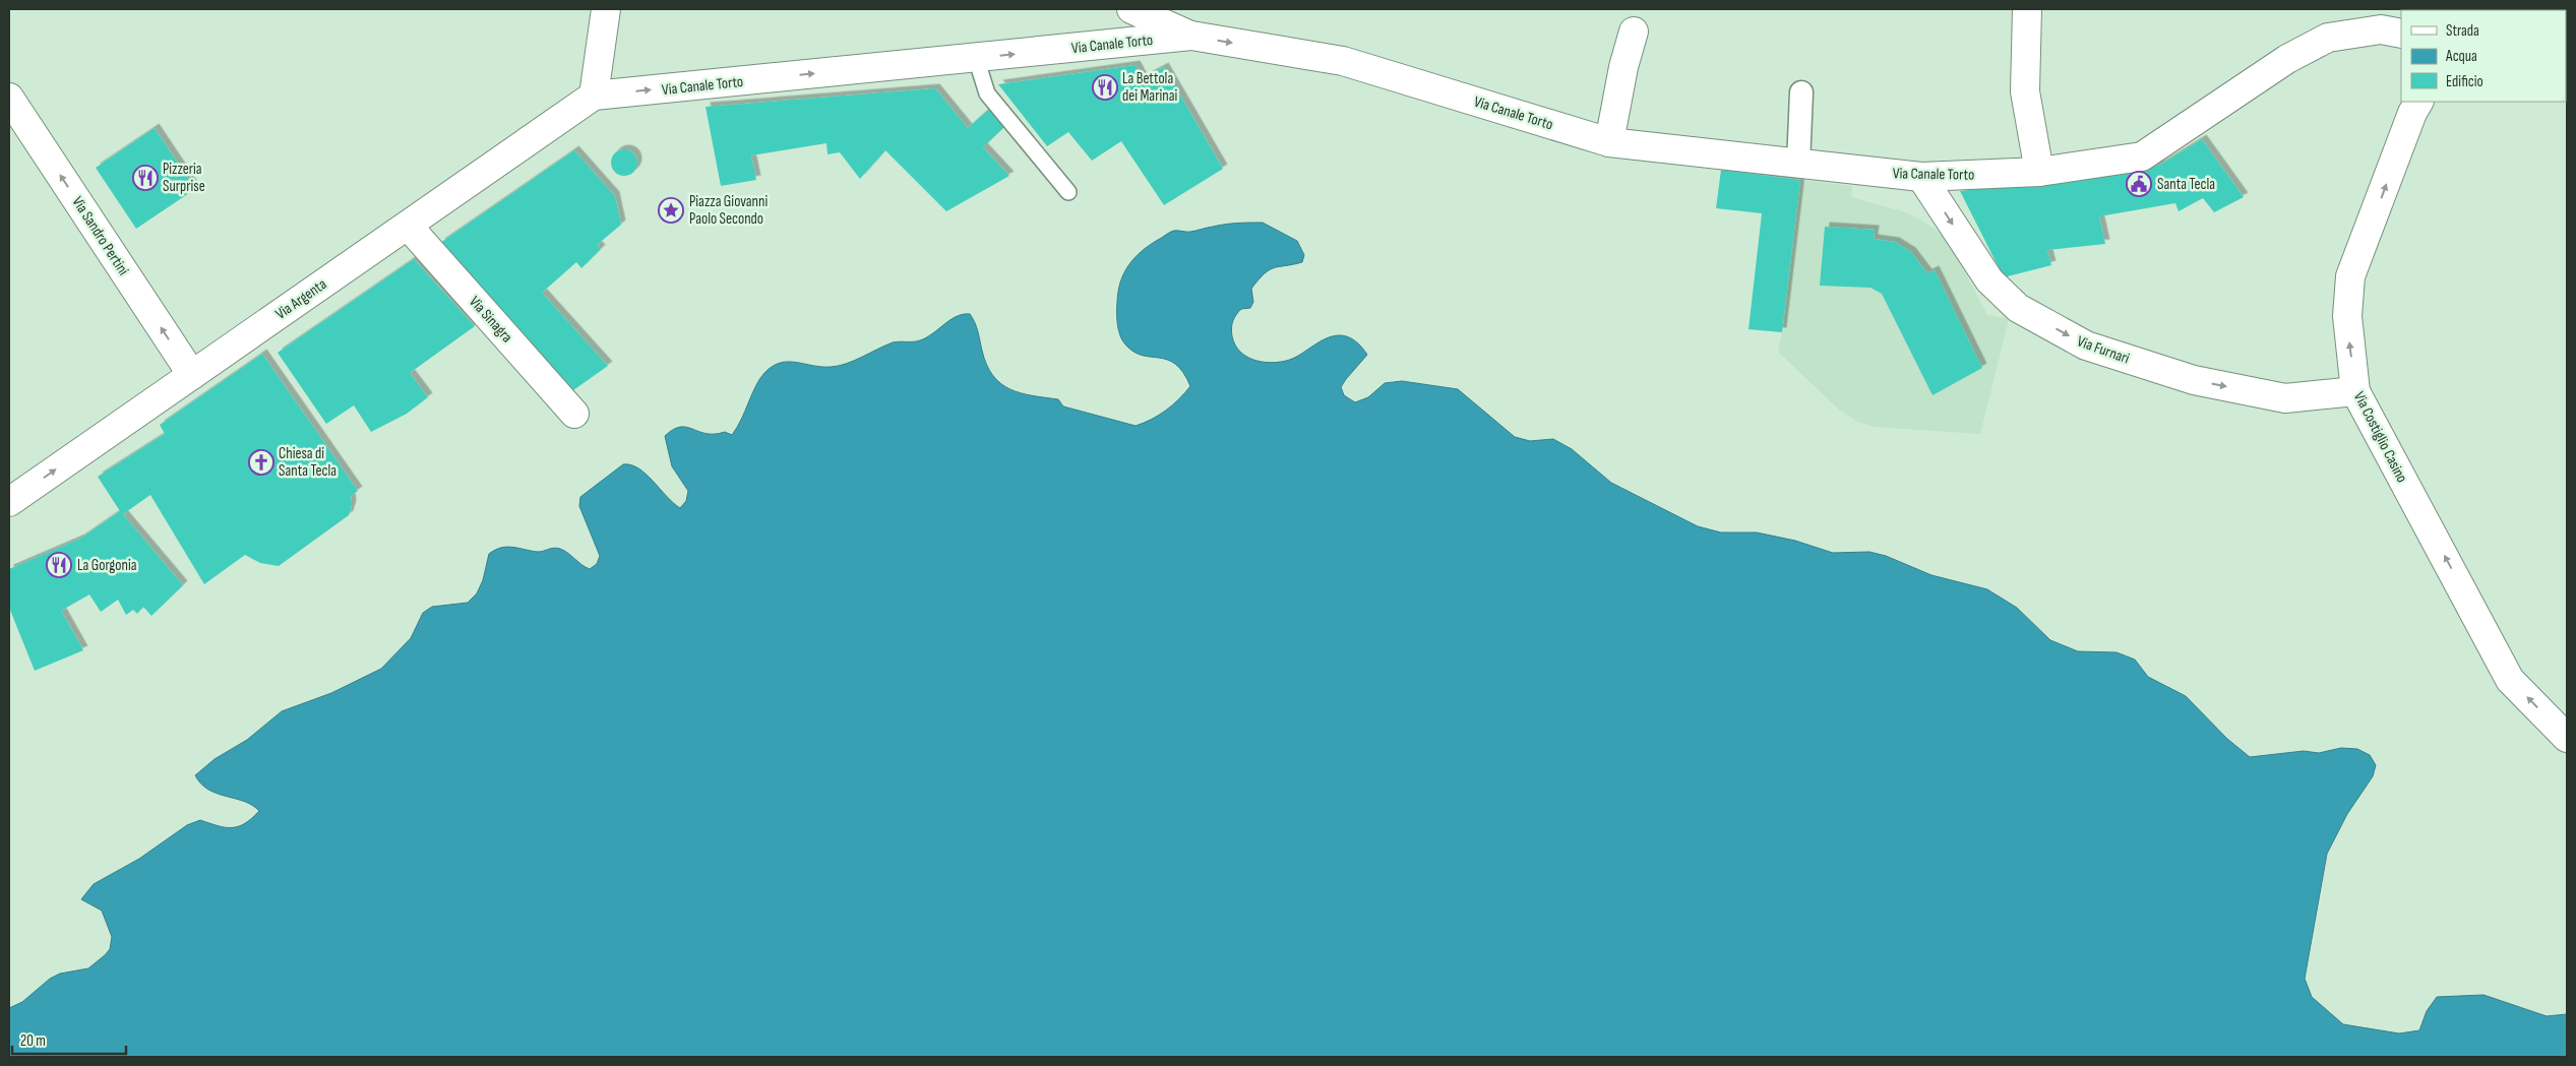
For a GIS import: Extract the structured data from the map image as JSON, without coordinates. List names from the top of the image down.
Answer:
{
  "streets": {
    "street": [
      "Via Canale Torto",
      "Via Sandro Pertini",
      "Via Argenta",
      "Via Sinagra",
      "Via Furnari",
      "Via Costiglio Casino"
    ]
  },
  "crossings": [
    ["Via Canale Torto", "Via Argenta"],
    ["Via Canale Torto", "Via Furnari"],
    ["Via Sandro Pertini", "Via Argenta"],
    ["Via Argenta", "Via Sinagra"],
    ["Via Furnari", "Via Costiglio Casino"]
  ],
  "one_way": [
    "Via Canale Torto",
    "Via Sandro Pertini",
    "Via Furnari",
    "Via Costiglio Casino"
  ],
  "places": {
    "restaurant": ["La Bettola dei Marinai", "Pizzeria Surprise", "La Gorgonia"],
    "public building": ["Santa Tecla"],
    "place": ["Piazza Giovanni Paolo Secondo"],
    "church": ["Chiesa di Santa Tecla"]
  },
  "legend": ["Strada", "Acqua", "Edificio"],
  "scale_bar": "20 m"
}
